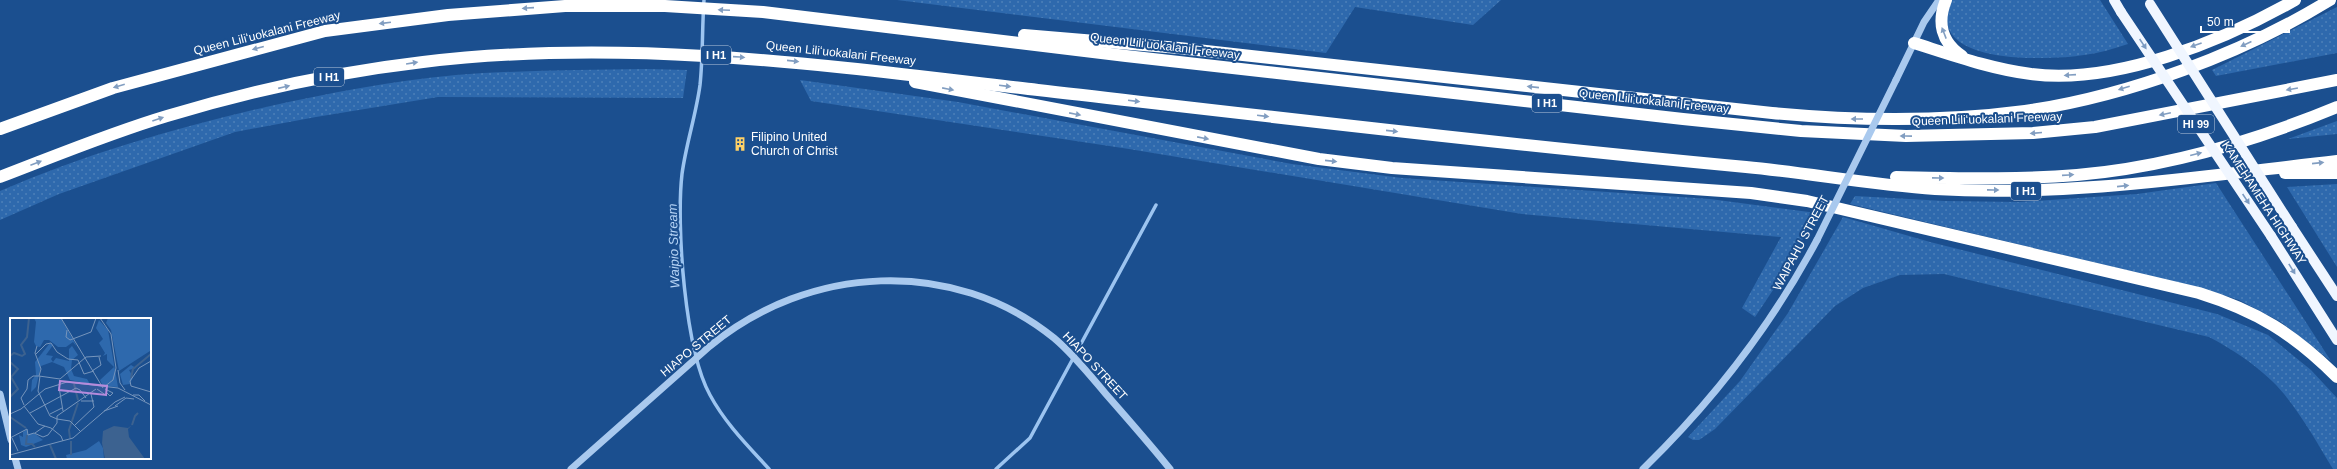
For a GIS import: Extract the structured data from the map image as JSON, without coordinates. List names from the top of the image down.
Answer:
{
  "streets": {
    "highway": ["Queen Liliʻuokalani Freeway", "I H1"],
    "main road": ["HI 99", "KAMEHAMEHA HIGHWAY"],
    "street": ["WAIPAHU STREET", "HIAPO STREET"]
  },
  "water": ["Waipio Stream"],
  "places": {
    "building": ["Filipino United Church of Christ"]
  },
  "scale_bar": "50 m"
}
